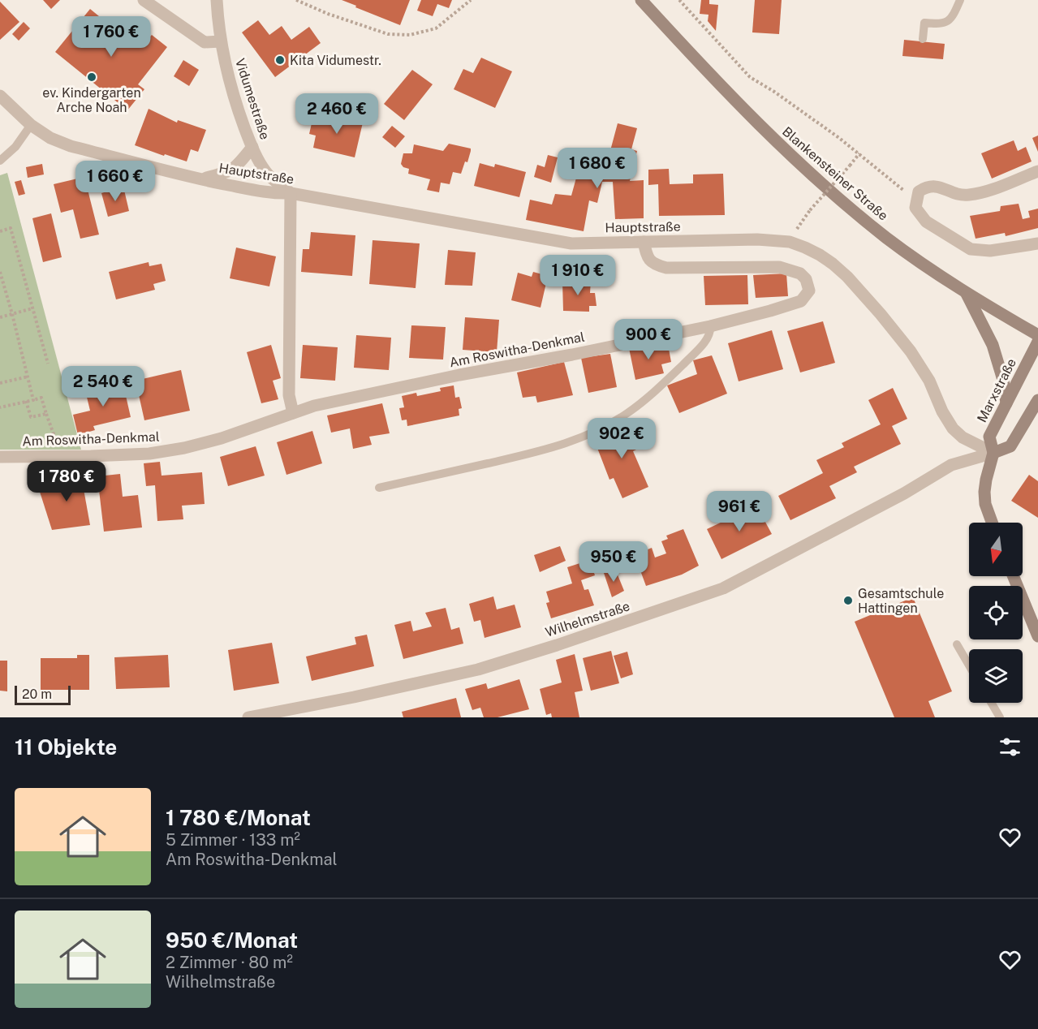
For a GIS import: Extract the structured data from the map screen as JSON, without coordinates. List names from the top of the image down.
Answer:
{
  "streets": {
    "main road": ["Blankensteiner Straße", "Marxstraße"],
    "street": [
      "Vidumestraße",
      "Hauptstraße",
      "Am Roswitha-Denkmal",
      "Wilhelmstraße"
    ]
  },
  "crossings": [
    ["Vidumestraße", "Hauptstraße"],
    ["Hauptstraße", "Am Roswitha-Denkmal"],
    ["Hauptstraße", "Marxstraße"],
    ["Hauptstraße", "Wilhelmstraße"],
    ["Marxstraße", "Wilhelmstraße"]
  ],
  "places": ["Kita Vidumestr.", "ev. Kindergarten Arche Noah", "Gesamtschule Hattingen"],
  "scale_bar": "20 m",
  "north": "bottom",
  "page": {
    "price": [
      "1 760 €",
      "2 460 €",
      "1 680 €",
      "1 660 €",
      "1 910 €",
      "900 €",
      "2 540 €",
      "902 €",
      "1 780 €",
      "961 €",
      "950 €"
    ],
    "scale": "20 m",
    "heading": "11 Objekte",
    "list": [
      {
        "name": "1 780 €/Monat",
        "note": "5 Zimmer · 133 m² · Am Roswitha-Denkmal"
      },
      {
        "name": "950 €/Monat",
        "note": "2 Zimmer · 80 m² · Wilhelmstraße"
      }
    ]
  }
}
